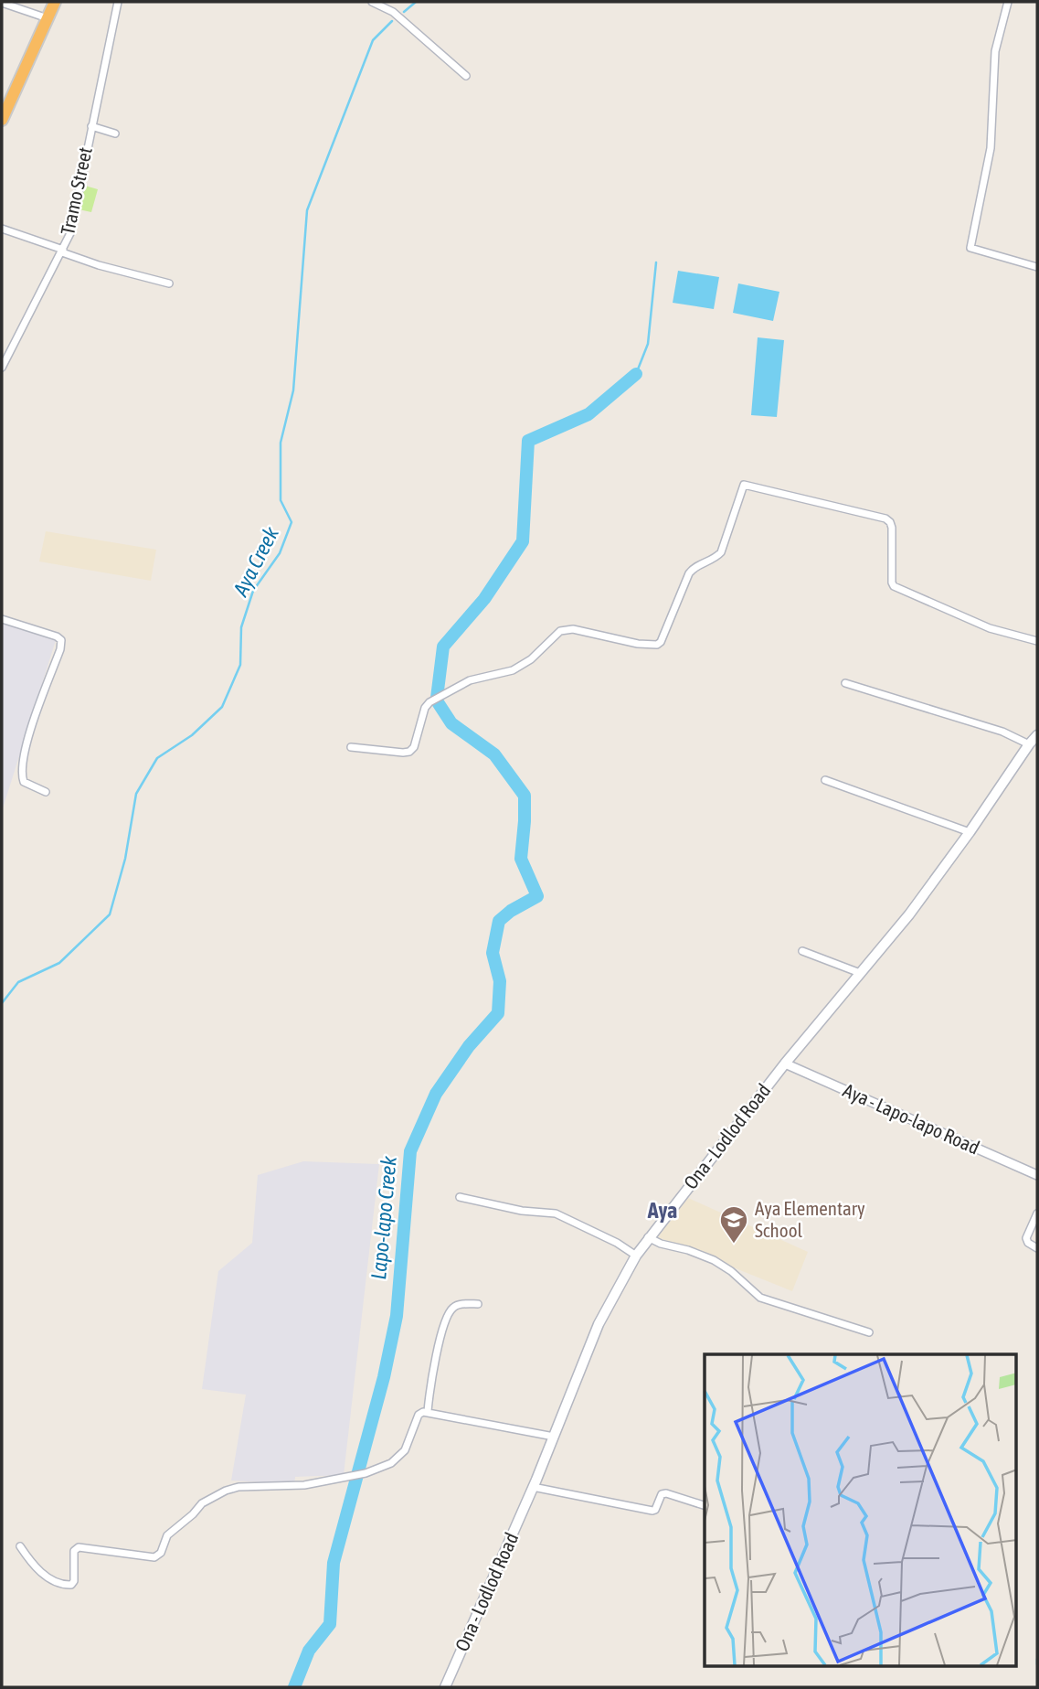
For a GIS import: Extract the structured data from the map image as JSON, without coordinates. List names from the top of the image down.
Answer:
{
  "streets": {
    "main road": ["Ona - Lodlod Road"],
    "street": ["Tramo Street", "Aya - Lapo-lapo Road"]
  },
  "crossings": [
    ["Aya - Lapo-lapo Road", "Ona - Lodlod Road"]
  ],
  "districts": ["Aya"],
  "water": ["Aya Creek", "Lapo-lapo Creek"],
  "places": {
    "school or university": ["Aya Elementary School"]
  }
}
